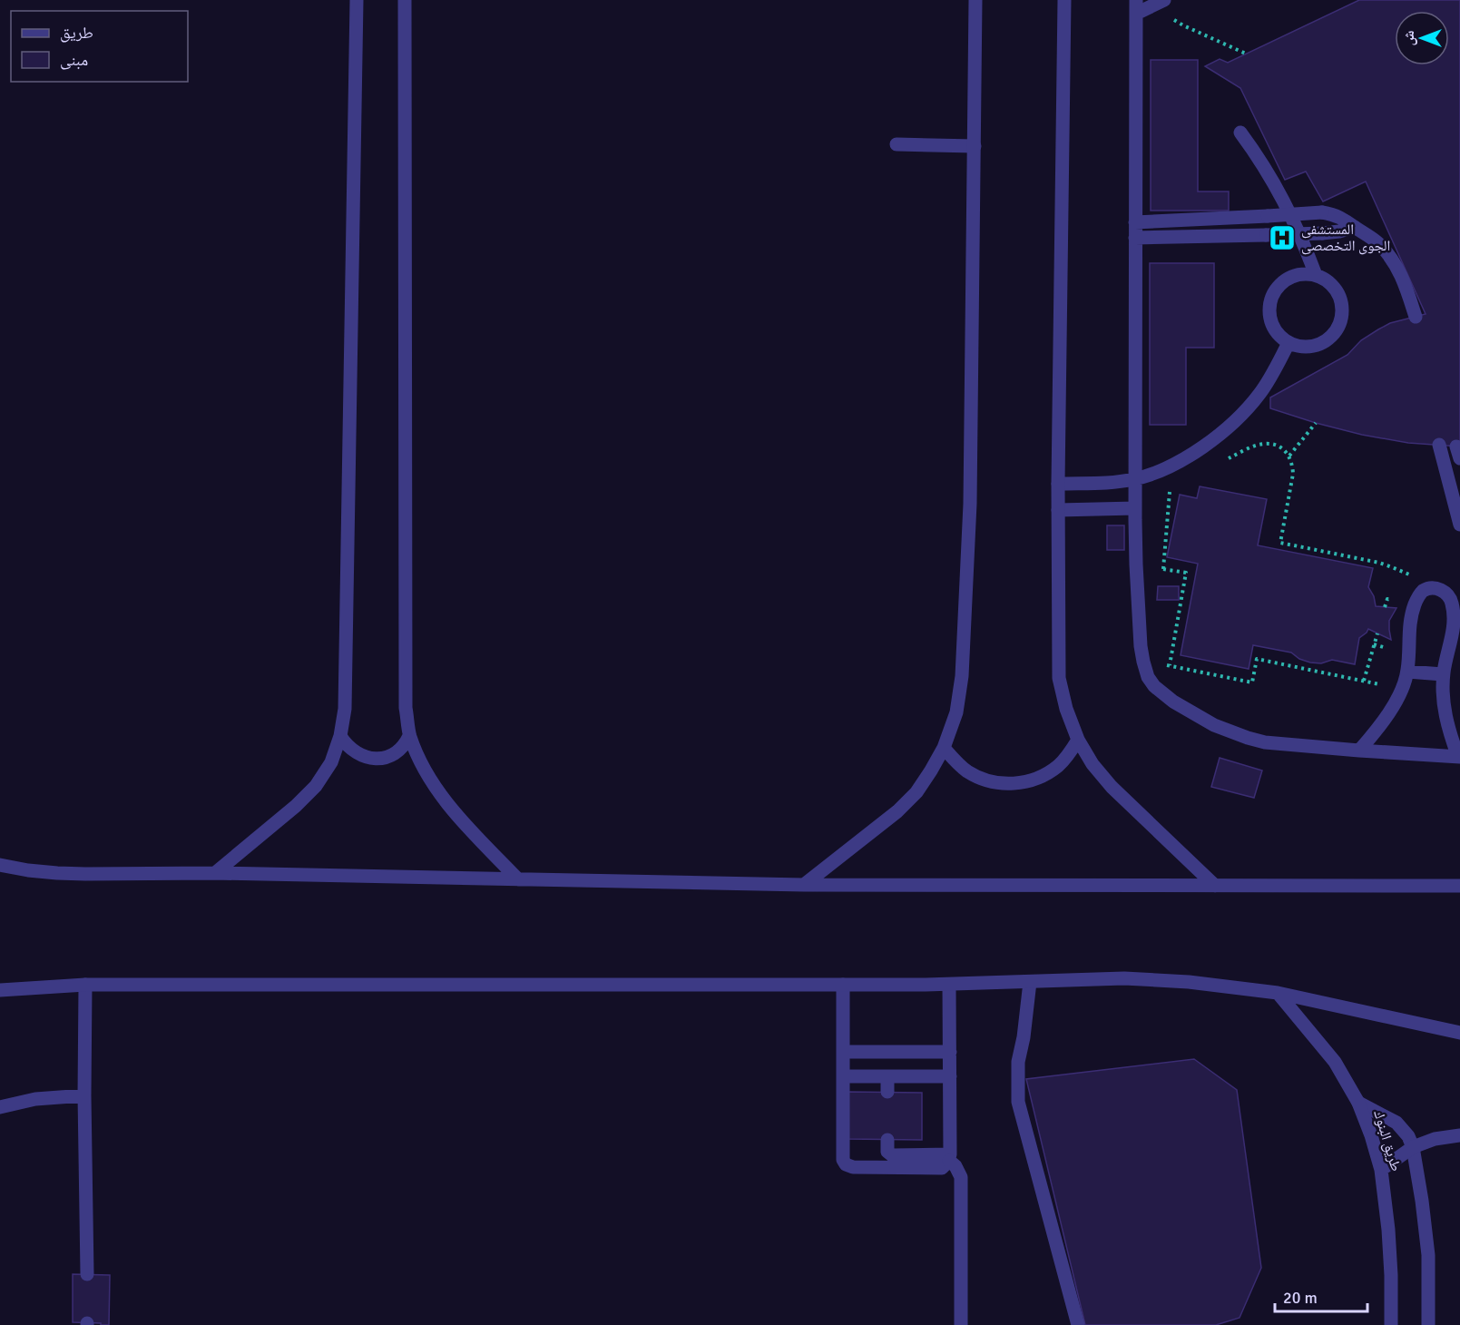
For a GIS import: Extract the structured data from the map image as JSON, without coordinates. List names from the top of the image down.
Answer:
{
  "streets": {
    "street": ["طريق البنوك"]
  },
  "places": {
    "hospital": ["المستشفى الجوى التخصصى"]
  },
  "legend": ["طريق", "مبنى"],
  "scale_bar": "20 m",
  "north": "left"
}
